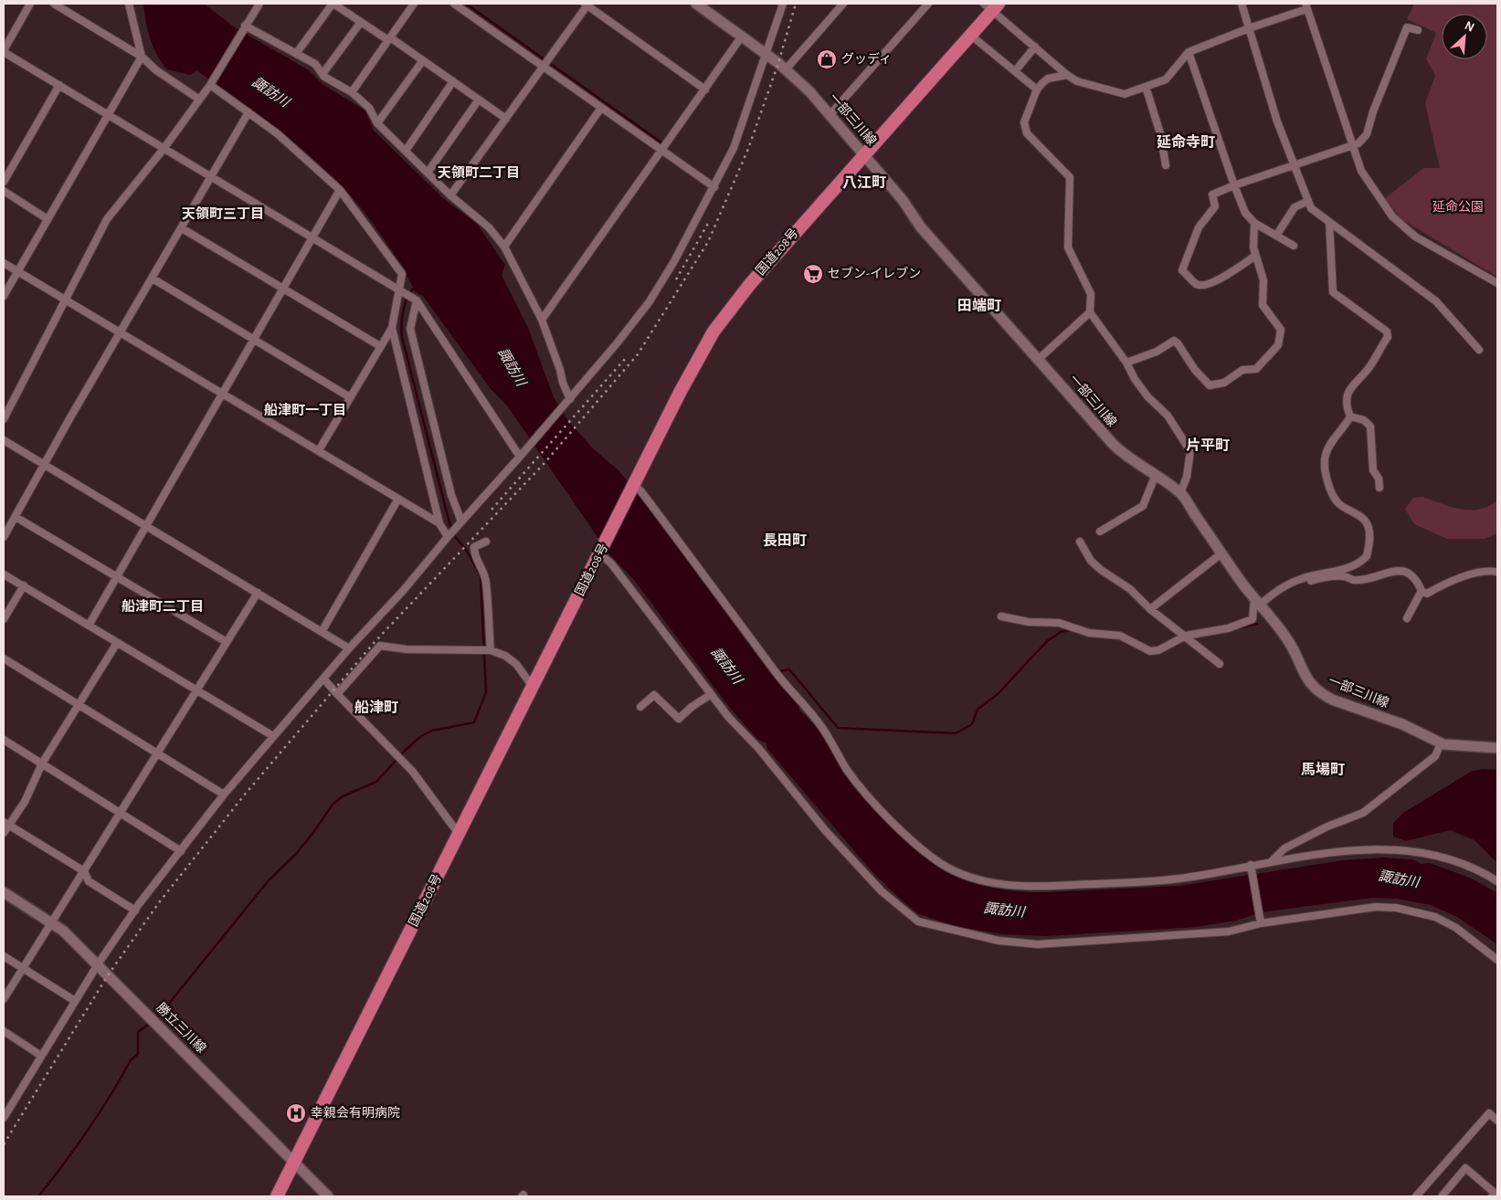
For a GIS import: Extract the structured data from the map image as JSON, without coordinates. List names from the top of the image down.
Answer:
{
  "streets": {
    "highway": ["国道208号"],
    "main road": ["一部三川線", "勝立三川線"]
  },
  "crossings": [
    ["一部三川線", "国道208号"],
    ["国道208号", "勝立三川線"]
  ],
  "districts": [
    "延命寺町",
    "天領町二丁目",
    "八江町",
    "天領町三丁目",
    "田端町",
    "船津町一丁目",
    "片平町",
    "長田町",
    "船津町二丁目",
    "船津町",
    "馬場町"
  ],
  "water": ["諏訪川"],
  "parks": ["延命公園"],
  "places": {
    "shop": ["グッディ"],
    "supermarket": ["セブン-イレブン"],
    "hospital": ["幸親会有明病院"]
  },
  "north": "top right"
}
